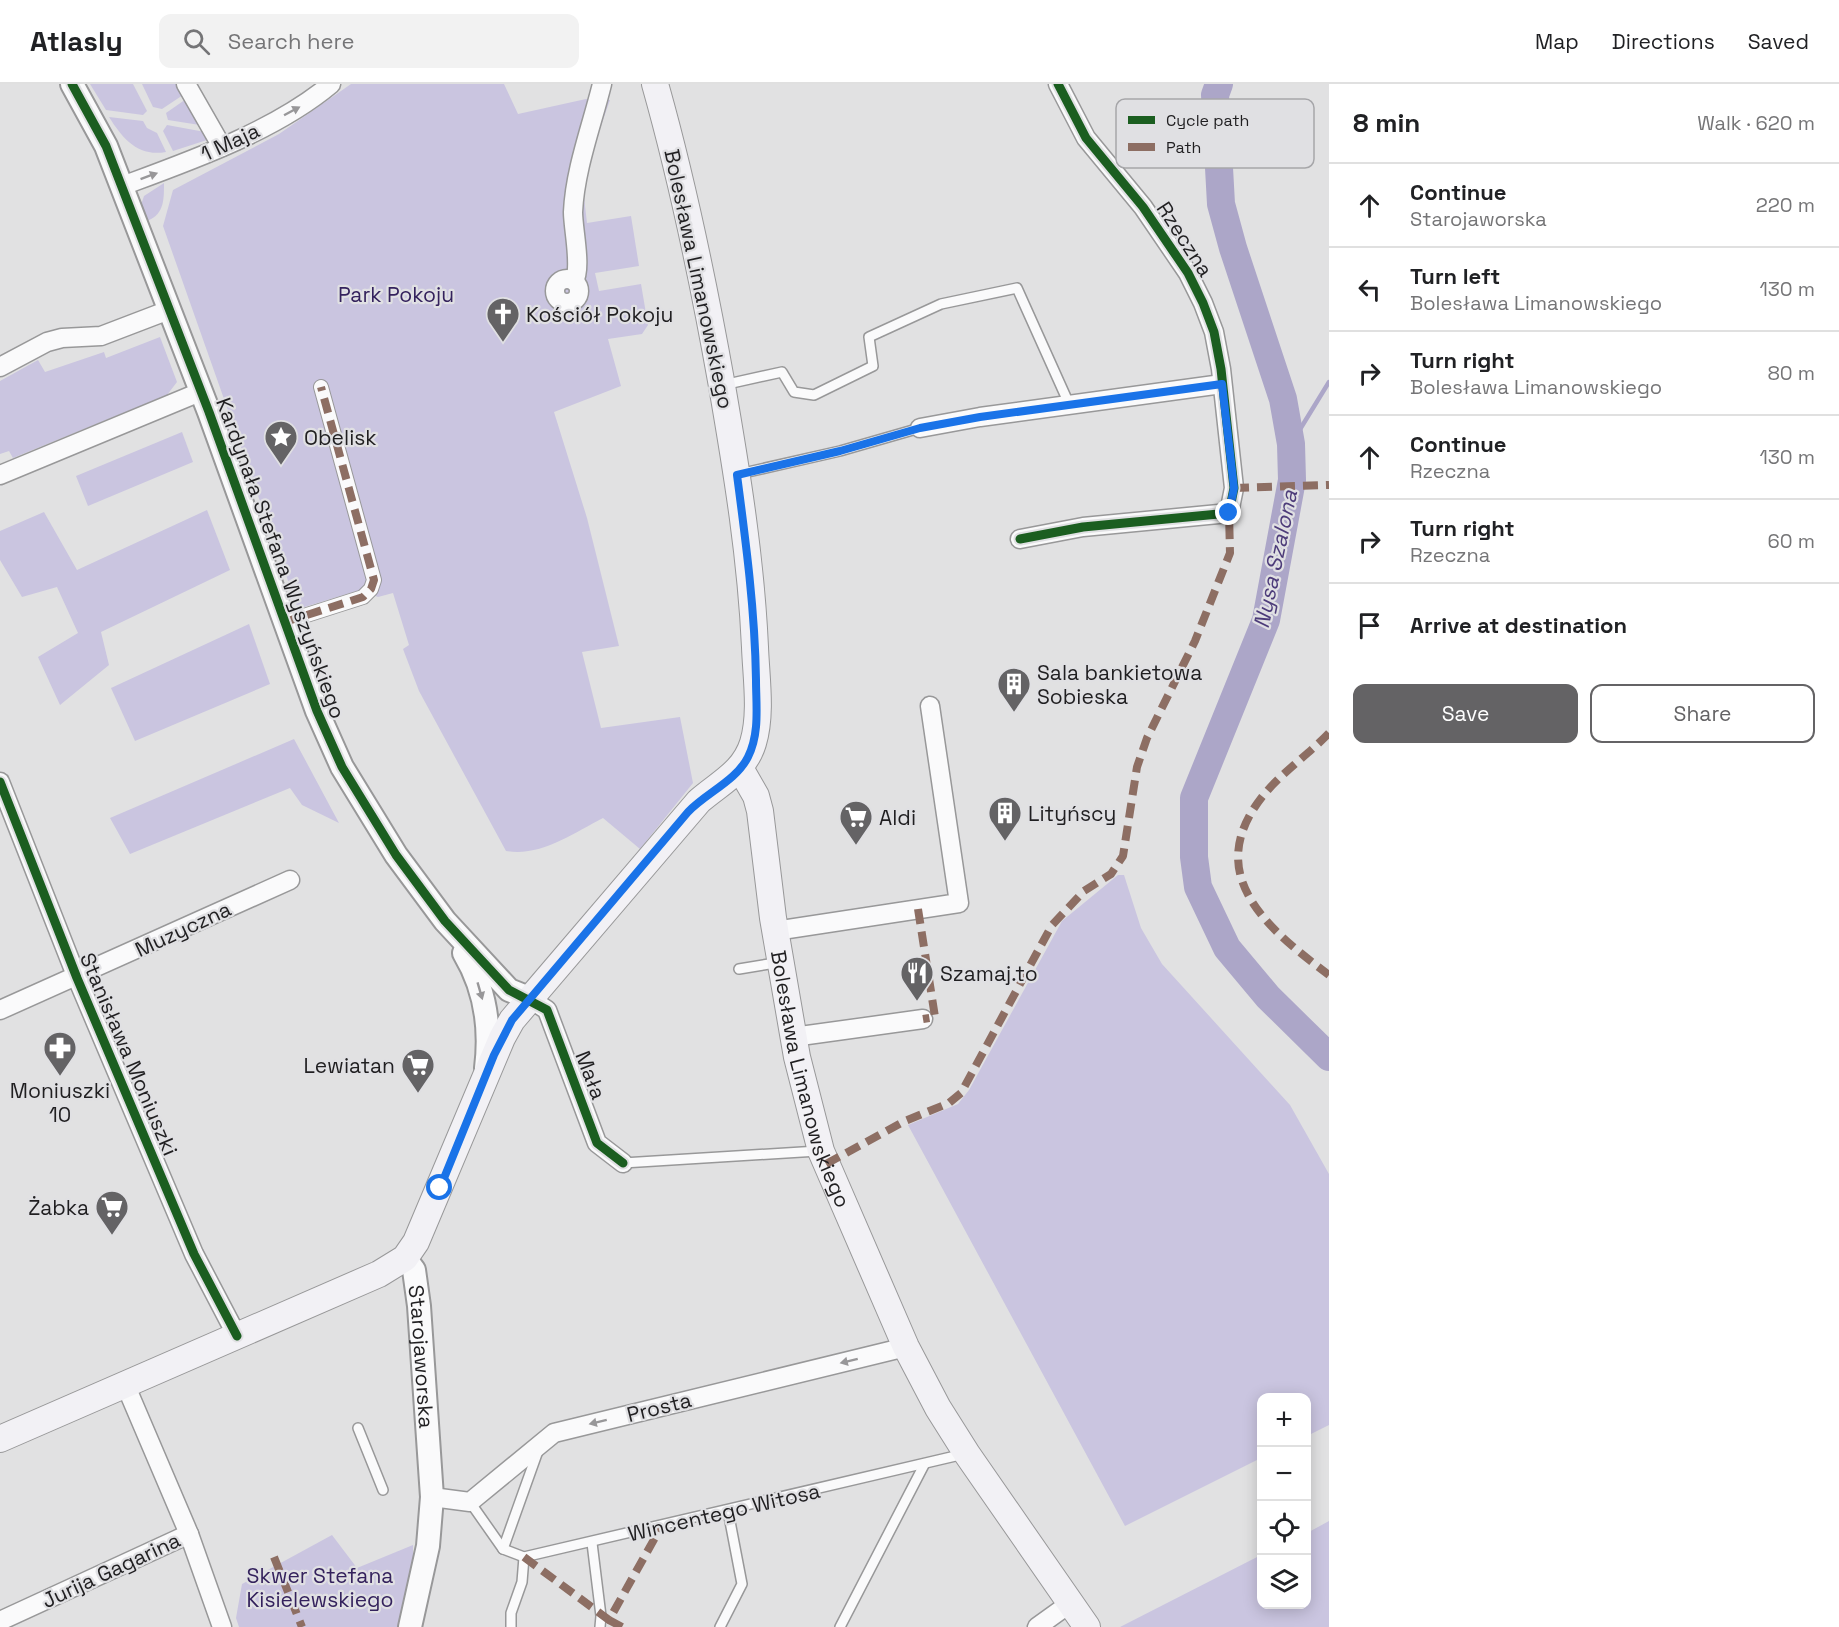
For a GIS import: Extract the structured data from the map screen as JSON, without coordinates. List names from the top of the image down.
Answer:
{
  "streets": {
    "main road": ["Bolesława Limanowskiego", "Starojaworska"],
    "street": [
      "1 Maja",
      "Rzeczna",
      "Kardynała Stefana Wyszyńskiego",
      "Muzyczna",
      "Stanisława Moniuszki",
      "Mała",
      "Prosta",
      "Jurija Gagarina"
    ],
    "lane": ["Wincentego Witosa"]
  },
  "crossings": [
    ["1 Maja", "Kardynała Stefana Wyszyńskiego"],
    ["Bolesława Limanowskiego", "Mała"],
    ["Bolesława Limanowskiego", "Starojaworska"],
    ["Bolesława Limanowskiego", "Prosta"],
    ["Bolesława Limanowskiego", "Wincentego Witosa"],
    ["Kardynała Stefana Wyszyńskiego", "Mała"],
    ["Kardynała Stefana Wyszyńskiego", "Starojaworska"],
    ["Muzyczna", "Stanisława Moniuszki"],
    ["Mała", "Starojaworska"]
  ],
  "one_way": ["1 Maja", "Prosta"],
  "water": ["Nysa Szalona"],
  "parks": ["Park Pokoju", "Skwer Stefana Kisielewskiego"],
  "places": {
    "church": ["Kościół Pokoju"],
    "place": ["Obelisk"],
    "building": ["Sala bankietowa Sobieska", "Lityńscy"],
    "supermarket": ["Aldi", "Lewiatan", "Żabka"],
    "restaurant": ["Szamaj.to"],
    "pharmacy": ["Moniuszki 10"]
  },
  "legend": ["Cycle path", "Path"],
  "page": {
    "header": "Atlasly",
    "search": "Search here",
    "nav": ["Map", "Directions", "Saved"],
    "heading": ["8 min", "Walk · 620 m"],
    "list": [
      ["Continue", "Starojaworska", "220 m"],
      ["Turn left", "Bolesława Limanowskiego", "130 m"],
      ["Turn right", "Bolesława Limanowskiego", "80 m"],
      ["Continue", "Rzeczna", "130 m"],
      ["Turn right", "Rzeczna", "60 m"],
      "Arrive at destination"
    ],
    "buttons": ["Save", "Share"],
    "map_buttons": ["+", "−"]
  }
}
